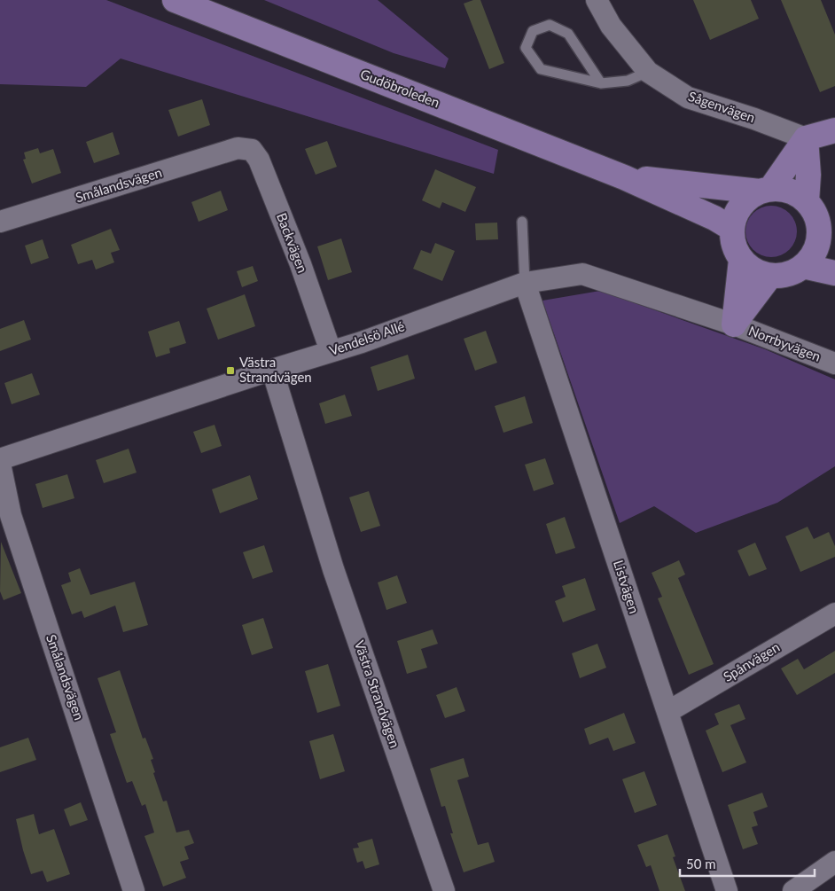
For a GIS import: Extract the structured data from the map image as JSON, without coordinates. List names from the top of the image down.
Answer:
{
  "streets": {
    "main road": ["Gudöbroleden"],
    "street": [
      "Sågenvägen",
      "Smålandsvägen",
      "Backvägen",
      "Vendelsö Allé",
      "Norrbyvägen",
      "Listvägen",
      "Spånvägen",
      "Västra Strandvägen"
    ]
  },
  "crossings": [
    ["Smålandsvägen", "Backvägen"],
    ["Backvägen", "Vendelsö Allé"],
    ["Vendelsö Allé", "Norrbyvägen"],
    ["Vendelsö Allé", "Listvägen"],
    ["Vendelsö Allé", "Västra Strandvägen"],
    ["Listvägen", "Spånvägen"]
  ],
  "places": {
    "transit": ["Västra Strandvägen"]
  },
  "scale_bar": "50 m"
}
